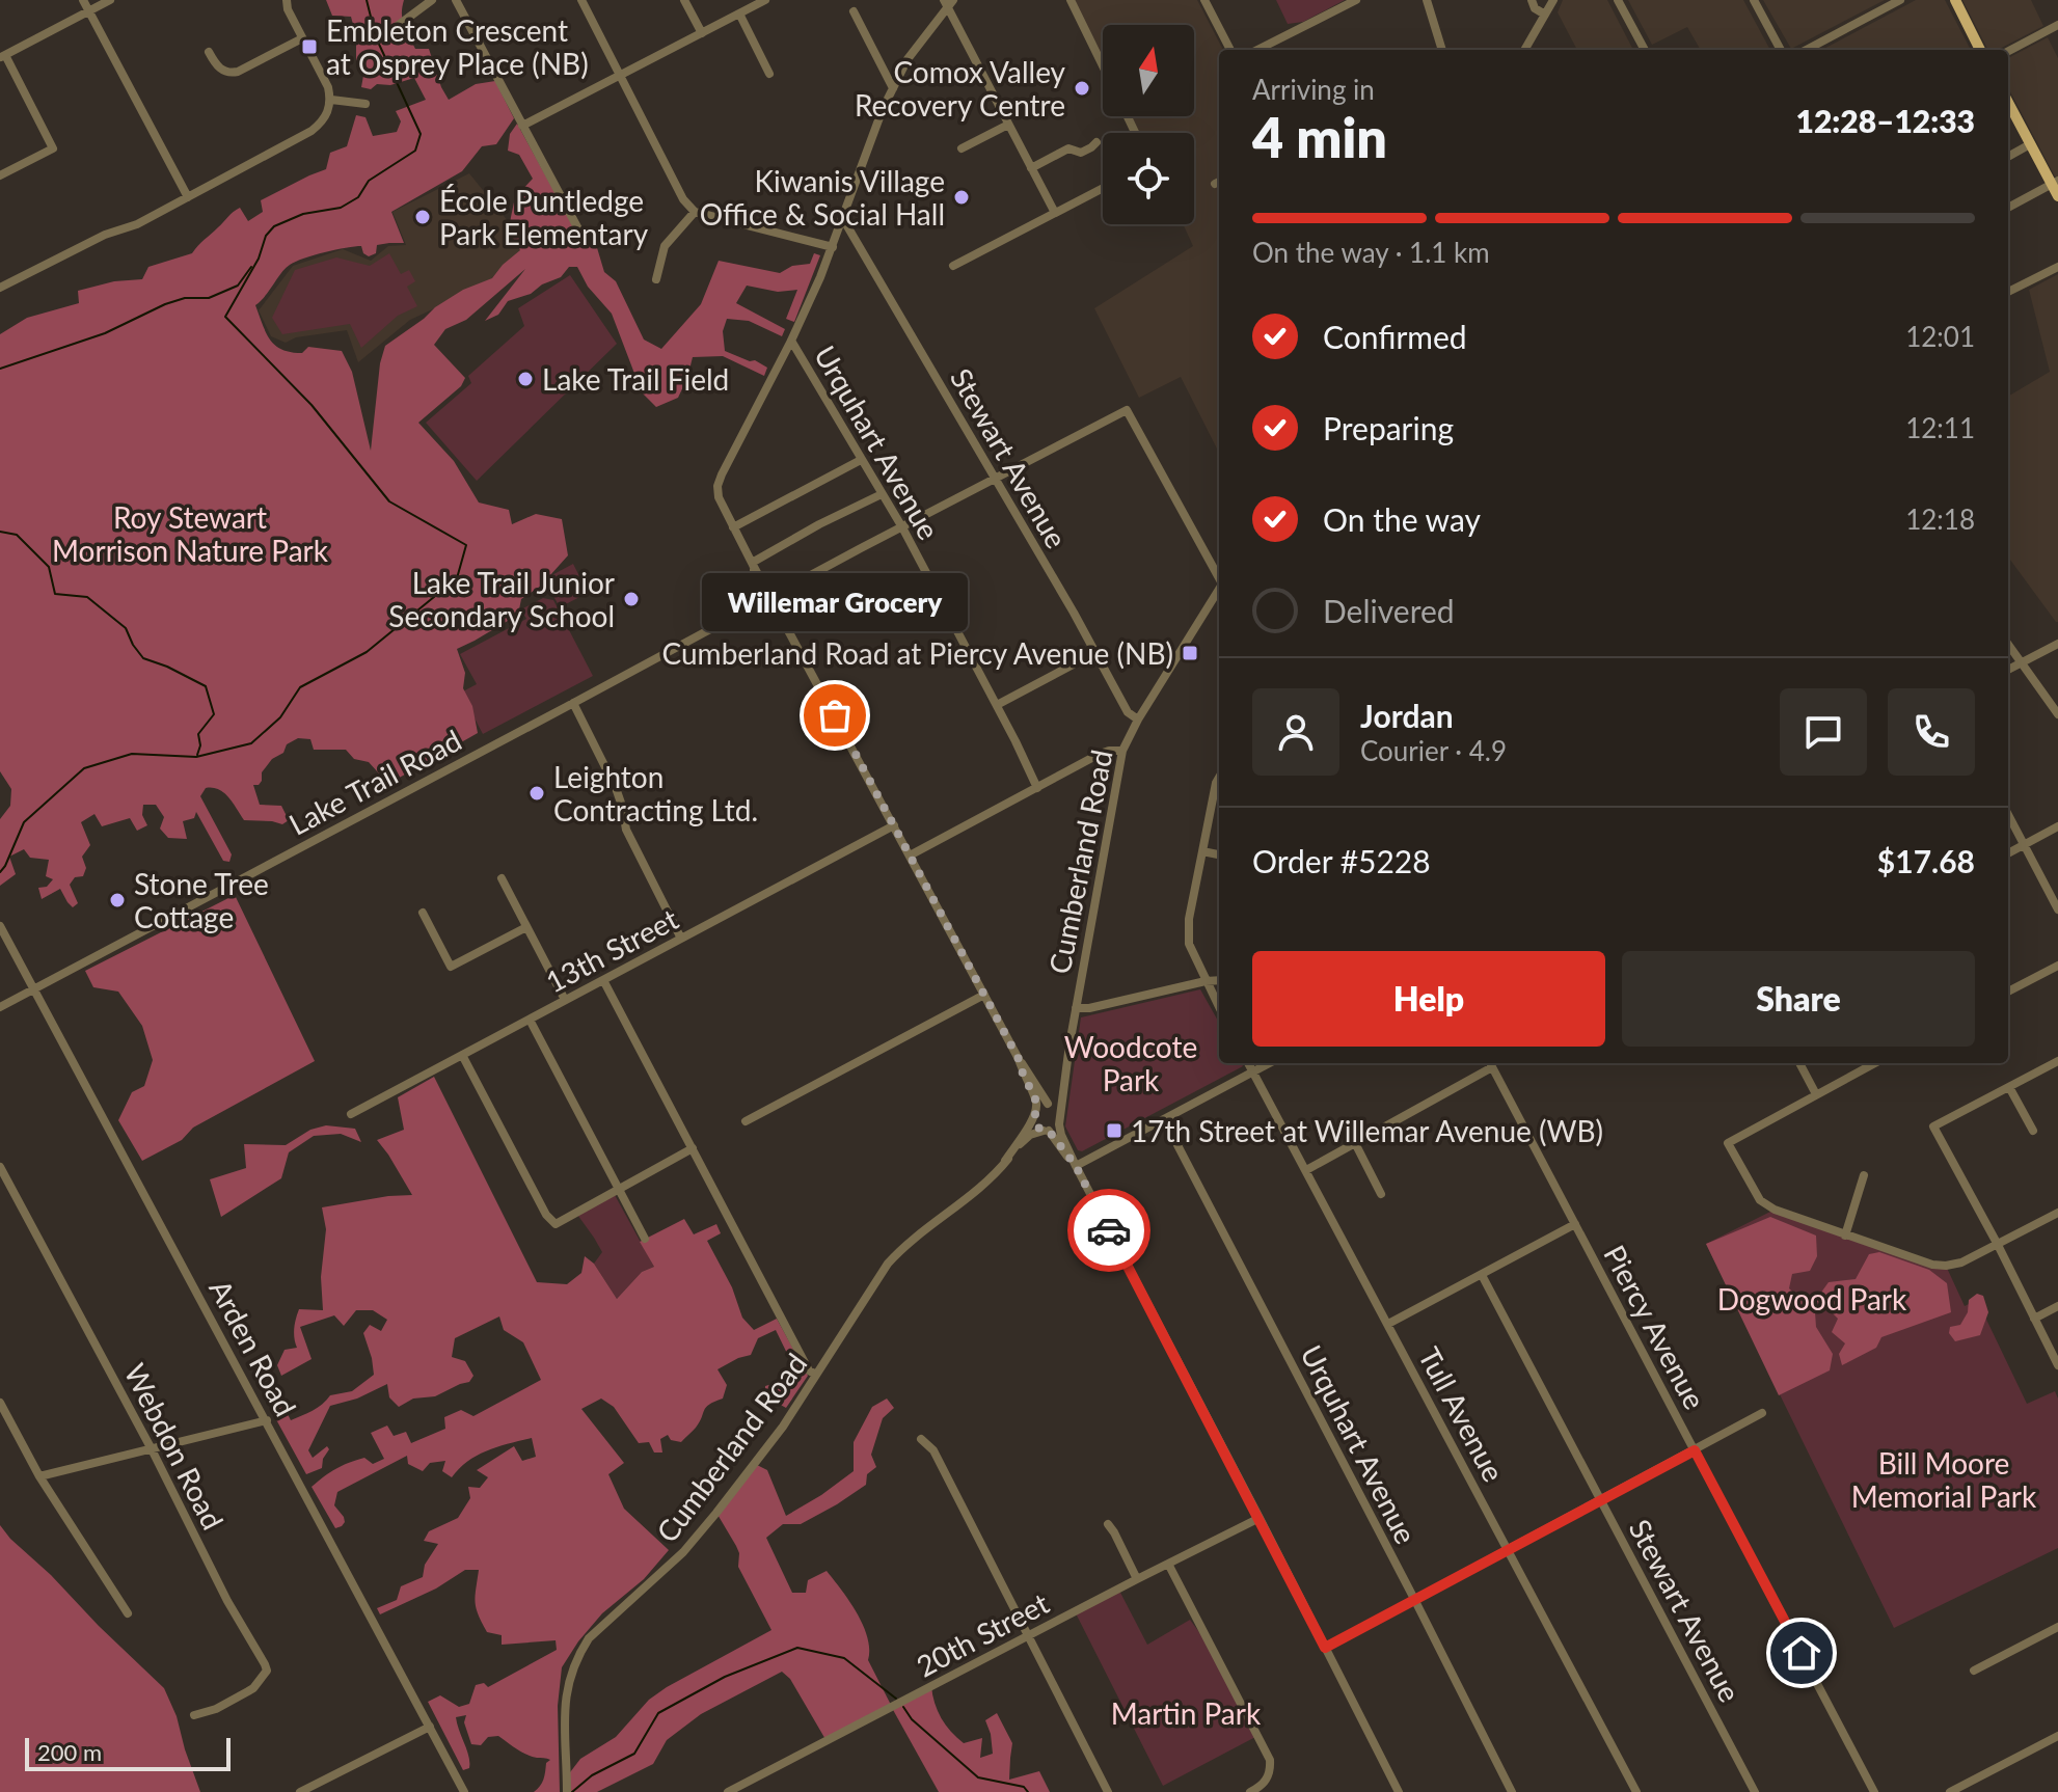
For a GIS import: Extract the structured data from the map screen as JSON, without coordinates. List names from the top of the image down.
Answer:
{
  "streets": {
    "street": [
      "Urquhart Avenue",
      "Stewart Avenue",
      "Lake Trail Road",
      "Cumberland Road",
      "13th Street",
      "Piercy Avenue",
      "Arden Road",
      "Tull Avenue",
      "Webdon Road",
      "20th Street"
    ]
  },
  "crossings": [
    ["Urquhart Avenue", "Lake Trail Road"],
    ["Stewart Avenue", "Lake Trail Road"],
    ["Stewart Avenue", "Cumberland Road"],
    ["Lake Trail Road", "Arden Road"]
  ],
  "parks": [
    "Roy Stewart Morrison Nature Park",
    "Woodcote Park",
    "Dogwood Park",
    "Bill Moore Memorial Park",
    "Martin Park"
  ],
  "places": {
    "transit": ["Embleton Crescent at Osprey Place (NB)", "Cumberland Road at Piercy Avenue (NB)", "17th Street at Willemar Avenue (WB)"],
    "other": [
      "Comox Valley Recovery Centre",
      "Kiwanis Village Office & Social Hall",
      "École Puntledge Park Elementary",
      "Lake Trail Field",
      "Lake Trail Junior Secondary School",
      "Willemar Grocery",
      "Leighton Contracting Ltd.",
      "Stone Tree Cottage"
    ]
  },
  "scale_bar": "200 m",
  "north": "top",
  "page": {
    "heading": ["4 min", "Arriving in", "12:28–12:33"],
    "panel": [
      "Jordan",
      "Courier · 4.9",
      "Order #5228",
      "$17.68"
    ],
    "bar": "On the way · 1.1 km",
    "list": [
      ["Confirmed", "12:01"],
      ["Preparing", "12:11"],
      ["On the way", "12:18"],
      "Delivered"
    ],
    "bubble": "Willemar Grocery",
    "buttons": ["Help", "Share"],
    "scale": "200 m"
  }
}
